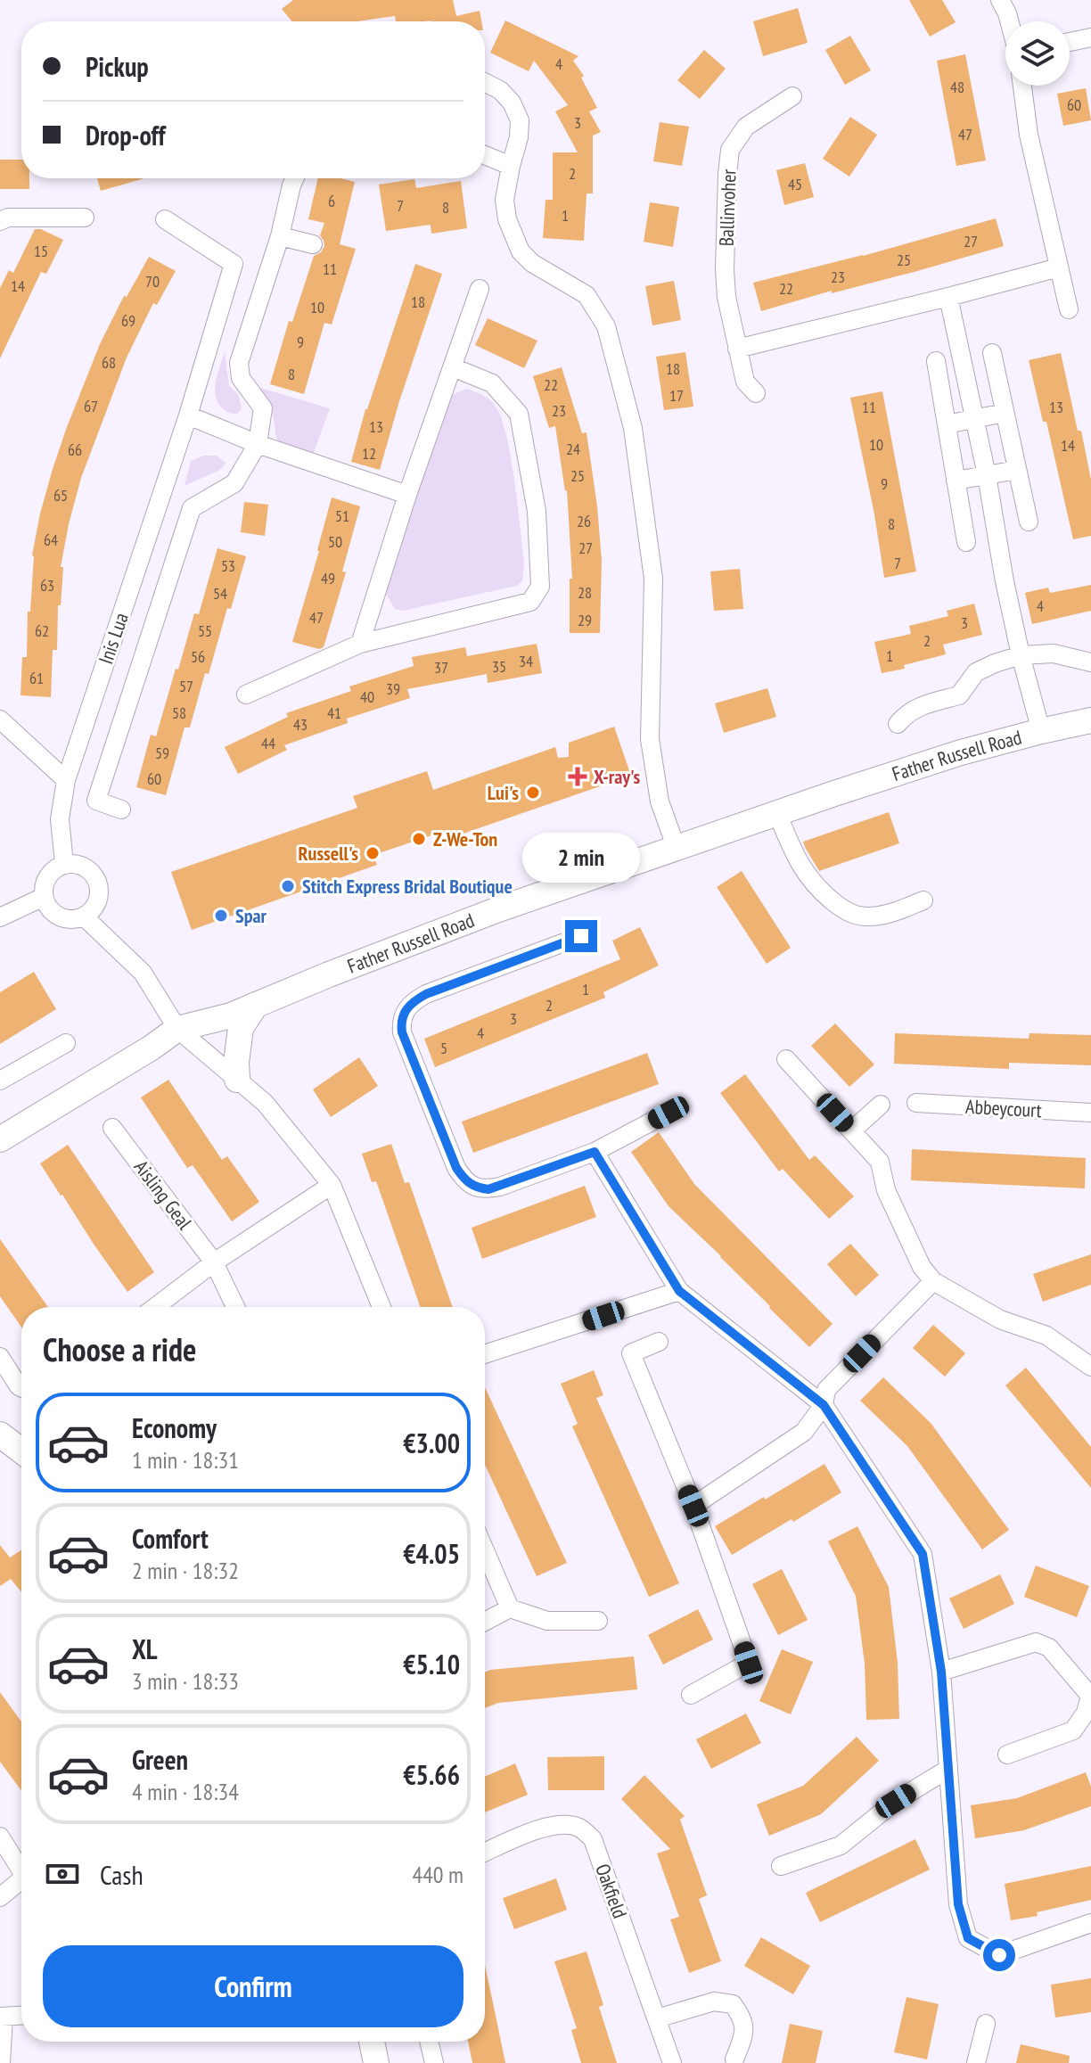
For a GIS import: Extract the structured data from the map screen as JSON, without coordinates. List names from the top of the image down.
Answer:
{
  "streets": {
    "street": [
      "Ballinvoher",
      "Inis Lua",
      "Father Russell Road",
      "Abbeycourt",
      "Aisling Geal",
      "Oakfield"
    ]
  },
  "places": {
    "health": ["X-ray's"],
    "other": [
      "Lui's",
      "Z-We-Ton",
      "Russell's",
      "Stitch Express Bridal Boutique",
      "Spar"
    ]
  },
  "house_numbers": [
    "4",
    "48",
    "60",
    "3",
    "47",
    "2",
    "45",
    "6",
    "7",
    "8",
    "1",
    "27",
    "15",
    "25",
    "11",
    "23",
    "70",
    "14",
    "22",
    "18",
    "10",
    "69",
    "9",
    "68",
    "18",
    "8",
    "22",
    "17",
    "67",
    "11",
    "13",
    "23",
    "13",
    "10",
    "14",
    "24",
    "66",
    "12",
    "25",
    "9",
    "65",
    "51",
    "26",
    "8",
    "64",
    "50",
    "27",
    "7",
    "53",
    "49",
    "63",
    "28",
    "54",
    "4",
    "47",
    "29",
    "3",
    "62",
    "55",
    "2",
    "1",
    "56",
    "34",
    "35",
    "37",
    "61",
    "57",
    "39",
    "40",
    "58",
    "41",
    "43",
    "44",
    "59",
    "60",
    "1",
    "2",
    "3",
    "4",
    "5"
  ],
  "page": {
    "banner": ["Pickup", "Drop-off"],
    "bubble": "2 min",
    "heading": "Choose a ride",
    "list": [
      {
        "name": "Economy",
        "note": "1 min · 18:31",
        "value": "€3.00"
      },
      {
        "name": "Comfort",
        "note": "2 min · 18:32",
        "value": "€4.05"
      },
      {
        "name": "XL",
        "note": "3 min · 18:33",
        "value": "€5.10"
      },
      {
        "name": "Green",
        "note": "4 min · 18:34",
        "value": "€5.66"
      }
    ],
    "pay": ["Cash", "440 m"],
    "buttons": "Confirm"
  }
}
